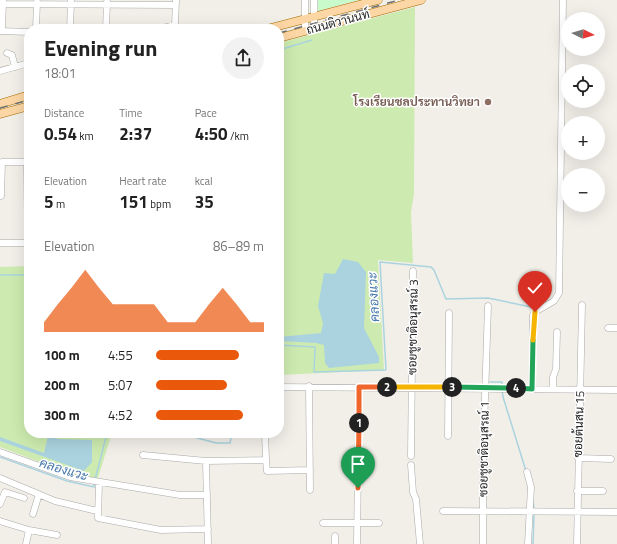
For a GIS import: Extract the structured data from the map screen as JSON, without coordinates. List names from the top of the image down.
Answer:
{
  "streets": {
    "main road": ["ถนนติวานนท์"],
    "street": ["ซอยชูชาติอนุสรณ์ 3", "ซอยต้นสน 15", "ซอยชูชาติอนุสรณ์ 1"]
  },
  "water": ["คลองแวะ"],
  "places": ["โรงเรียนชลประทานวิทยา"],
  "north": "right",
  "page": {
    "map_buttons": ["+", "−"],
    "heading": ["Evening run", "18:01"],
    "stats": [
      ["Distance", "0.54 km"],
      ["Time", "2:37"],
      ["Pace", "4:50 /km"],
      ["Elevation", "5 m"],
      ["Heart rate", "151 bpm"],
      ["kcal", "35"]
    ],
    "chart": ["Elevation", "86–89 m"],
    "list": [
      {
        "name": "100 m",
        "note": "4:55"
      },
      {
        "name": "200 m",
        "note": "5:07"
      },
      {
        "name": "300 m",
        "note": "4:52"
      }
    ],
    "pins": [
      "2",
      "3",
      "4",
      "1"
    ]
  }
}
